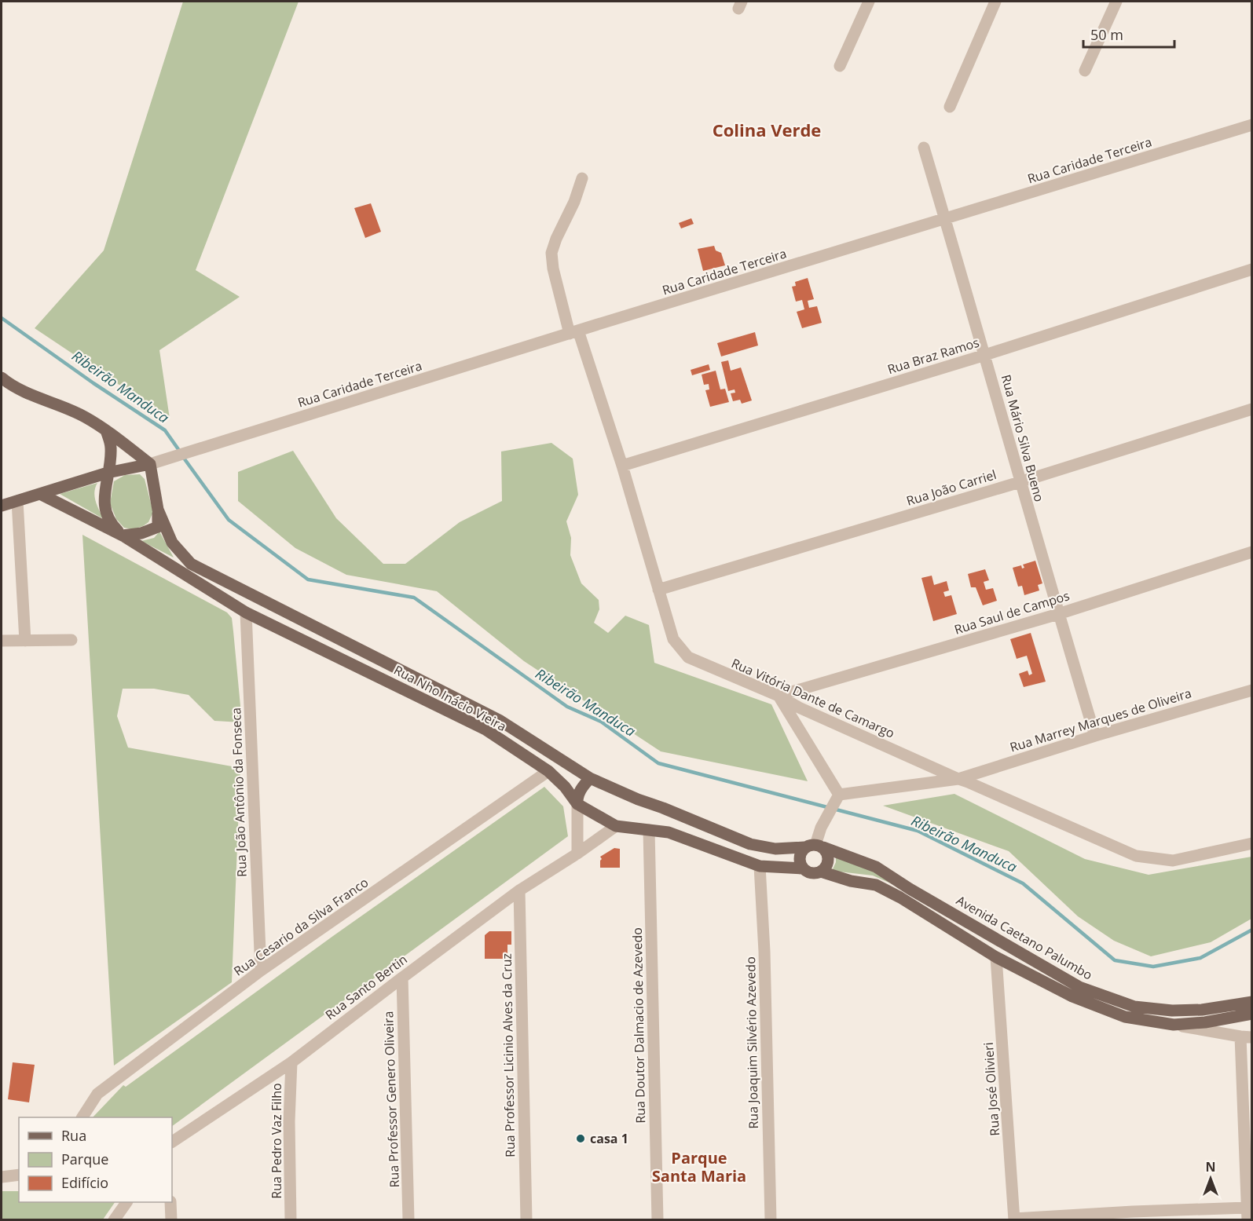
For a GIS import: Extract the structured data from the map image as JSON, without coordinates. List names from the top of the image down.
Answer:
{
  "streets": {
    "main road": ["Rua Nho Inácio Vieira", "Avenida Caetano Palumbo"],
    "street": [
      "Rua Caridade Terceira",
      "Rua Braz Ramos",
      "Rua Mário Silva Bueno",
      "Rua João Carriel",
      "Rua Saul de Campos",
      "Rua Vitória Dante de Camargo",
      "Rua Marrey Marques de Oliveira",
      "Rua João Antônio da Fonseca",
      "Rua Cesario da Silva Franco",
      "Rua Santo Bertin",
      "Rua Doutor Dalmacio de Azevedo",
      "Rua Joaquim Silvério Azevedo",
      "Rua Professor Licinio Alves da Cruz",
      "Rua José Olivieri",
      "Rua Professor Genero Oliveira",
      "Rua Pedro Vaz Filho"
    ]
  },
  "crossings": [
    ["Rua Caridade Terceira", "Rua Mário Silva Bueno"],
    ["Rua Caridade Terceira", "Rua Vitória Dante de Camargo"],
    ["Rua Braz Ramos", "Rua Mário Silva Bueno"],
    ["Rua Braz Ramos", "Rua Vitória Dante de Camargo"],
    ["Rua Mário Silva Bueno", "Rua João Carriel"],
    ["Rua Mário Silva Bueno", "Rua Saul de Campos"],
    ["Rua Mário Silva Bueno", "Rua Marrey Marques de Oliveira"],
    ["Rua João Carriel", "Rua Vitória Dante de Camargo"],
    ["Rua Saul de Campos", "Rua Vitória Dante de Camargo"],
    ["Rua Nho Inácio Vieira", "Rua João Antônio da Fonseca"],
    ["Rua Nho Inácio Vieira", "Rua Cesario da Silva Franco"],
    ["Rua Nho Inácio Vieira", "Avenida Caetano Palumbo"],
    ["Rua Nho Inácio Vieira", "Rua Santo Bertin"],
    ["Rua Nho Inácio Vieira", "Rua Doutor Dalmacio de Azevedo"],
    ["Rua Nho Inácio Vieira", "Rua Joaquim Silvério Azevedo"],
    ["Rua Vitória Dante de Camargo", "Rua Marrey Marques de Oliveira"],
    ["Rua João Antônio da Fonseca", "Rua Cesario da Silva Franco"],
    ["Avenida Caetano Palumbo", "Rua José Olivieri"],
    ["Rua Santo Bertin", "Rua Professor Licinio Alves da Cruz"],
    ["Rua Santo Bertin", "Rua Professor Genero Oliveira"],
    ["Rua Santo Bertin", "Rua Pedro Vaz Filho"]
  ],
  "districts": ["Colina Verde", "Parque Santa Maria"],
  "water": ["Ribeirão Manduca"],
  "places": ["casa 1"],
  "legend": ["Rua", "Parque", "Edifício"],
  "scale_bar": "50 m",
  "north": "top"
}
